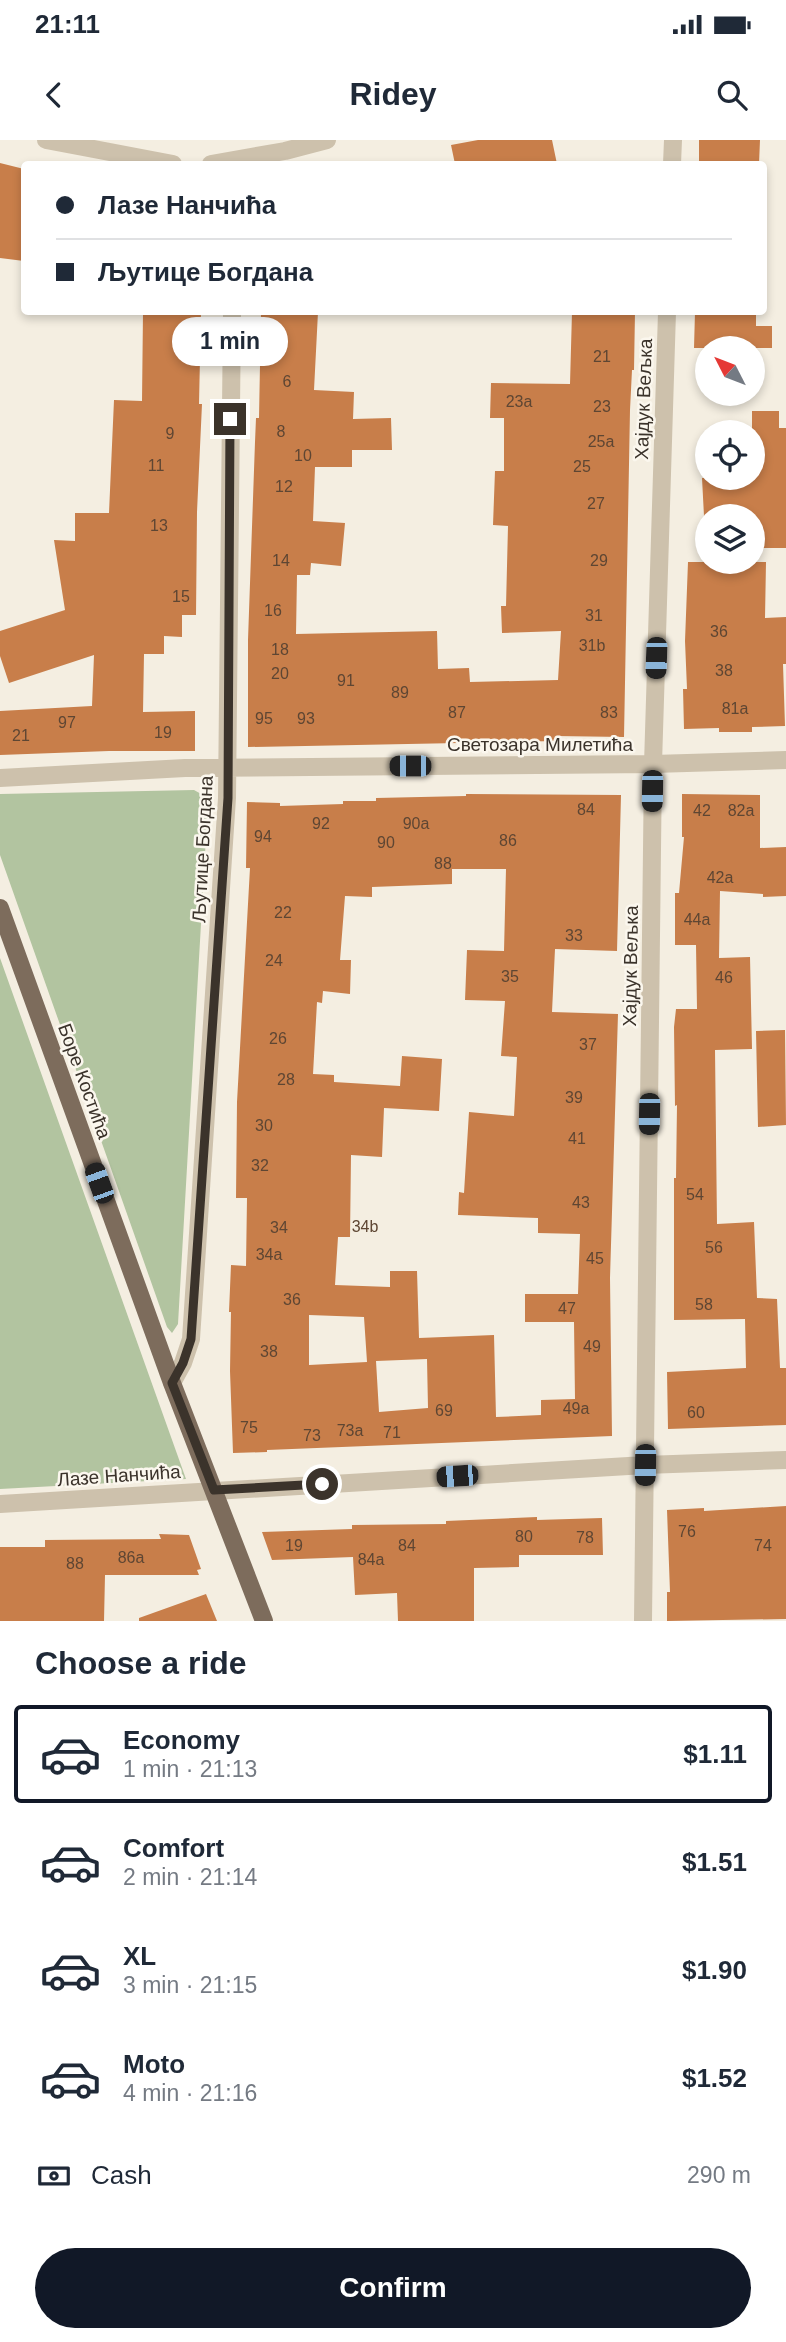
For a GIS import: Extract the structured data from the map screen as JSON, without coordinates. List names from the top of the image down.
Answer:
{
  "streets": {
    "main road": ["Боре Костића"],
    "street": [
      "Хајдук Вељка",
      "Светозара Милетића",
      "Љутице Богдана",
      "Лазе Нанчића"
    ]
  },
  "crossings": [
    ["Хајдук Вељка", "Светозара Милетића"],
    ["Хајдук Вељка", "Лазе Нанчића"],
    ["Светозара Милетића", "Љутице Богдана"],
    ["Љутице Богдана", "Боре Костића"],
    ["Боре Костића", "Лазе Нанчића"]
  ],
  "house_numbers": [
    "21",
    "6",
    "23a",
    "23",
    "8",
    "9",
    "25a",
    "10",
    "11",
    "25",
    "12",
    "27",
    "13",
    "14",
    "29",
    "15",
    "16",
    "31",
    "36",
    "31b",
    "18",
    "38",
    "20",
    "91",
    "89",
    "81a",
    "87",
    "83",
    "95",
    "93",
    "97",
    "19",
    "21",
    "84",
    "42",
    "82a",
    "92",
    "90a",
    "94",
    "86",
    "90",
    "88",
    "42a",
    "22",
    "44a",
    "33",
    "24",
    "35",
    "46",
    "26",
    "37",
    "28",
    "39",
    "30",
    "41",
    "32",
    "54",
    "43",
    "34b",
    "34",
    "56",
    "34a",
    "45",
    "36",
    "58",
    "47",
    "49",
    "38",
    "49a",
    "69",
    "60",
    "75",
    "73a",
    "71",
    "73",
    "76",
    "80",
    "78",
    "19",
    "84",
    "74",
    "86a",
    "84a",
    "88"
  ],
  "north": "top left",
  "page": {
    "status": "21:11",
    "header": "Ridey",
    "banner": ["Лазе Нанчића", "Љутице Богдана"],
    "bubble": "1 min",
    "heading": "Choose a ride",
    "list": [
      {
        "name": "Economy",
        "note": "1 min · 21:13",
        "value": "$1.11"
      },
      {
        "name": "Comfort",
        "note": "2 min · 21:14",
        "value": "$1.51"
      },
      {
        "name": "XL",
        "note": "3 min · 21:15",
        "value": "$1.90"
      },
      {
        "name": "Moto",
        "note": "4 min · 21:16",
        "value": "$1.52"
      }
    ],
    "pay": ["Cash", "290 m"],
    "buttons": "Confirm"
  }
}
